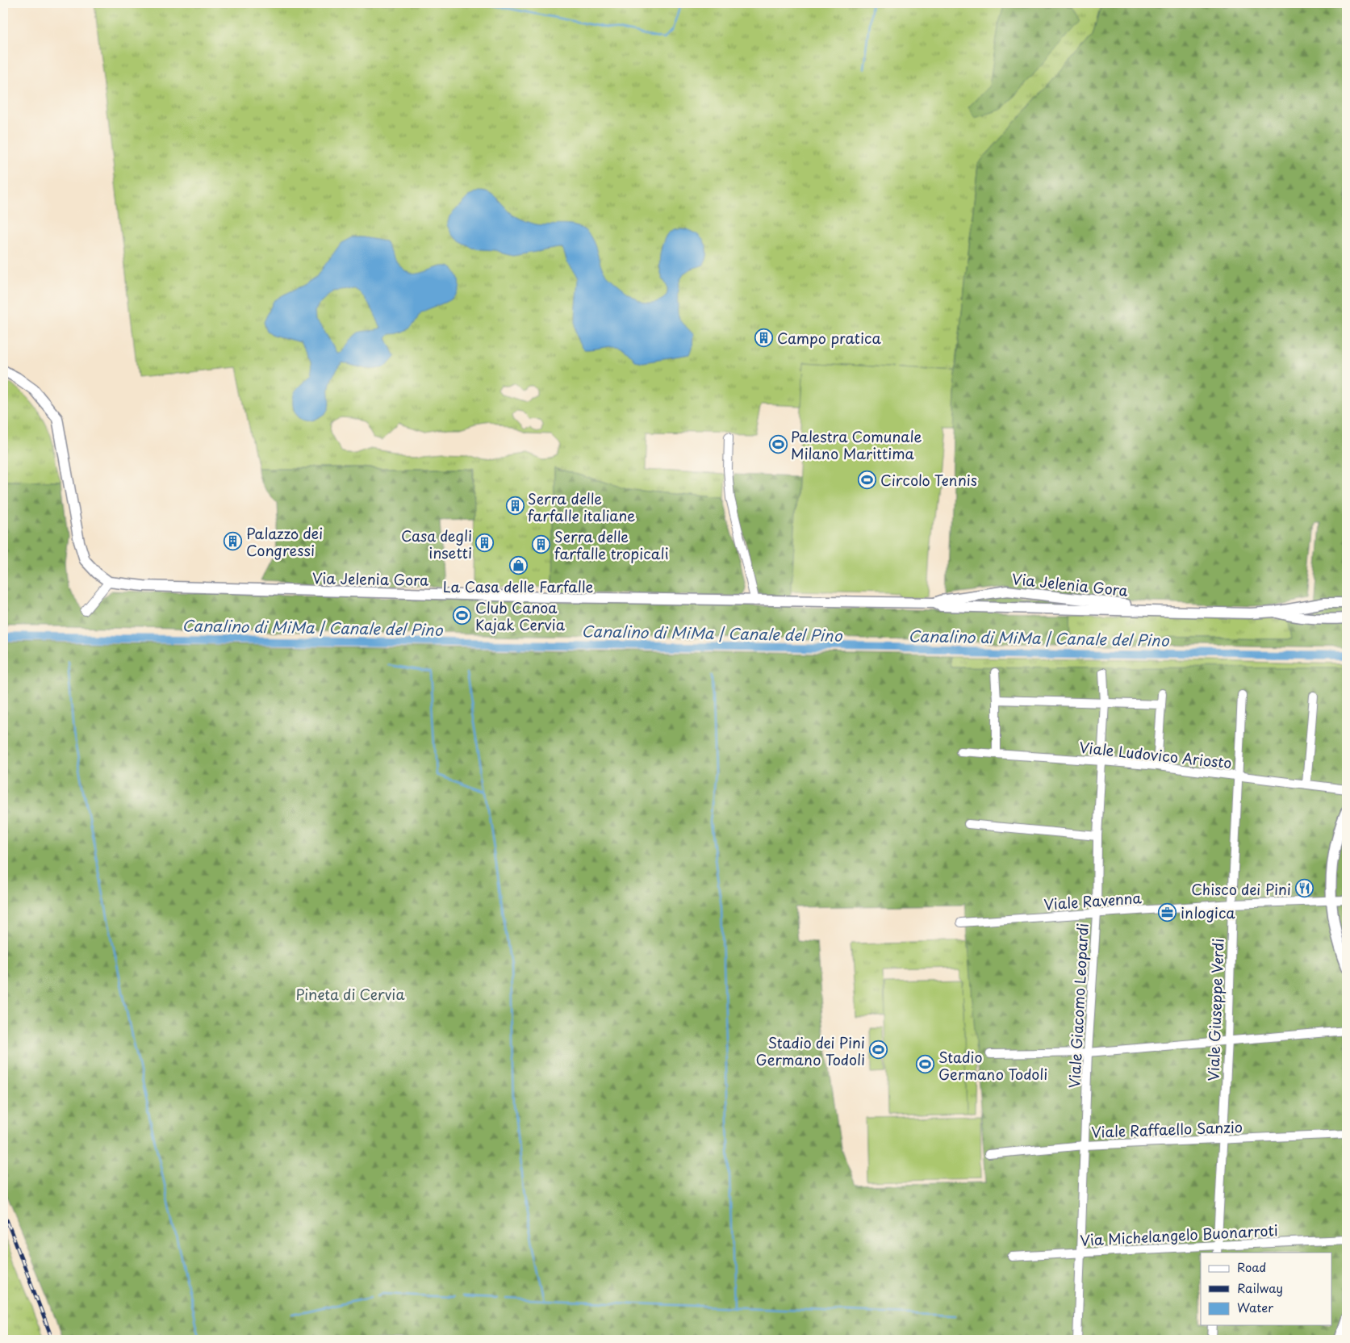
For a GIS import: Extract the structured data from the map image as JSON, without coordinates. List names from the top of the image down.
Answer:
{
  "streets": {
    "street": [
      "Via Jelenia Gora",
      "Viale Ludovico Ariosto",
      "Viale Ravenna",
      "Viale Giacomo Leopardi",
      "Viale Giuseppe Verdi",
      "Viale Raffaello Sanzio",
      "Via Michelangelo Buonarroti"
    ]
  },
  "crossings": [
    ["Viale Ludovico Ariosto", "Viale Giacomo Leopardi"],
    ["Viale Ludovico Ariosto", "Viale Giuseppe Verdi"],
    ["Viale Ravenna", "Viale Giacomo Leopardi"],
    ["Viale Ravenna", "Viale Giuseppe Verdi"],
    ["Viale Giacomo Leopardi", "Viale Raffaello Sanzio"],
    ["Viale Giacomo Leopardi", "Via Michelangelo Buonarroti"],
    ["Viale Giuseppe Verdi", "Viale Raffaello Sanzio"],
    ["Viale Giuseppe Verdi", "Via Michelangelo Buonarroti"]
  ],
  "water": ["Canalino di MiMa | Canale del Pino"],
  "parks": ["Pineta di Cervia"],
  "places": {
    "building": [
      "Campo pratica",
      "Serra delle farfalle italiane",
      "Palazzo dei Congressi",
      "Casa degli insetti",
      "Serra delle farfalle tropicali"
    ],
    "sports": [
      "Palestra Comunale Milano Marittima",
      "Circolo Tennis",
      "Club Canoa Kajak Cervia",
      "Stadio dei Pini Germano Todoli",
      "Stadio Germano Todoli"
    ],
    "shop": ["La Casa delle Farfalle"],
    "restaurant": ["Chisco dei Pini"],
    "office": ["inlogica"]
  },
  "legend": ["Road", "Railway", "Water"]
}
